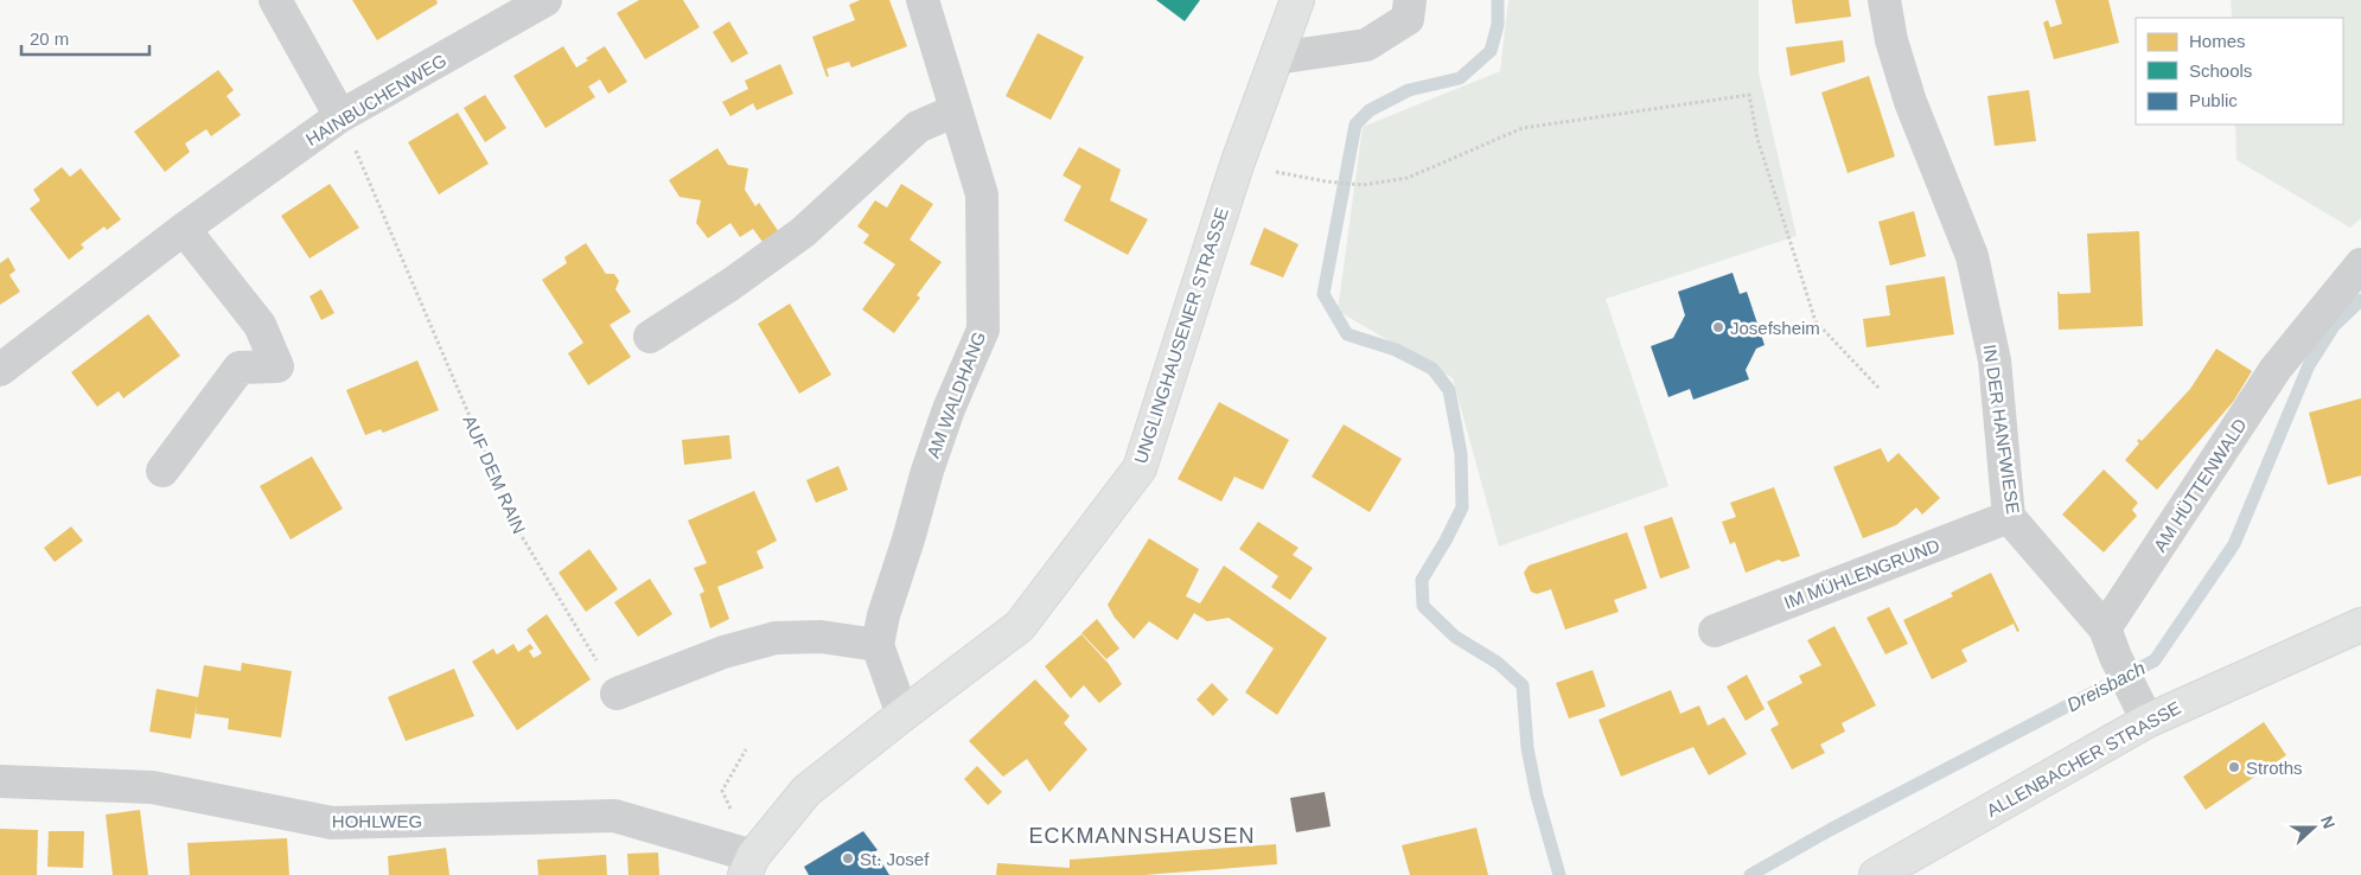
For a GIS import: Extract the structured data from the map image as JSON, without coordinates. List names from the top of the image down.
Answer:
{
  "streets": {
    "main road": ["UNGLINGHAUSENER STRASSE", "ALLENBACHER STRASSE"],
    "street": [
      "HAINBUCHENWEG",
      "AM WALDHANG",
      "IN DER HANFWIESE",
      "AM HÜTTENWALD",
      "IM MÜHLENGRUND",
      "HOHLWEG"
    ],
    "path": ["AUF DEM RAIN"]
  },
  "crossings": [
    ["HAINBUCHENWEG", "AUF DEM RAIN"],
    ["UNGLINGHAUSENER STRASSE", "HOHLWEG"],
    ["IN DER HANFWIESE", "AM HÜTTENWALD"],
    ["IN DER HANFWIESE", "IM MÜHLENGRUND"]
  ],
  "districts": ["ECKMANNSHAUSEN"],
  "water": ["Dreisbach"],
  "places": ["Josefsheim", "Stroths", "St. Josef"],
  "legend": ["Homes", "Schools", "Public"],
  "scale_bar": "20 m",
  "north": "right"
}
